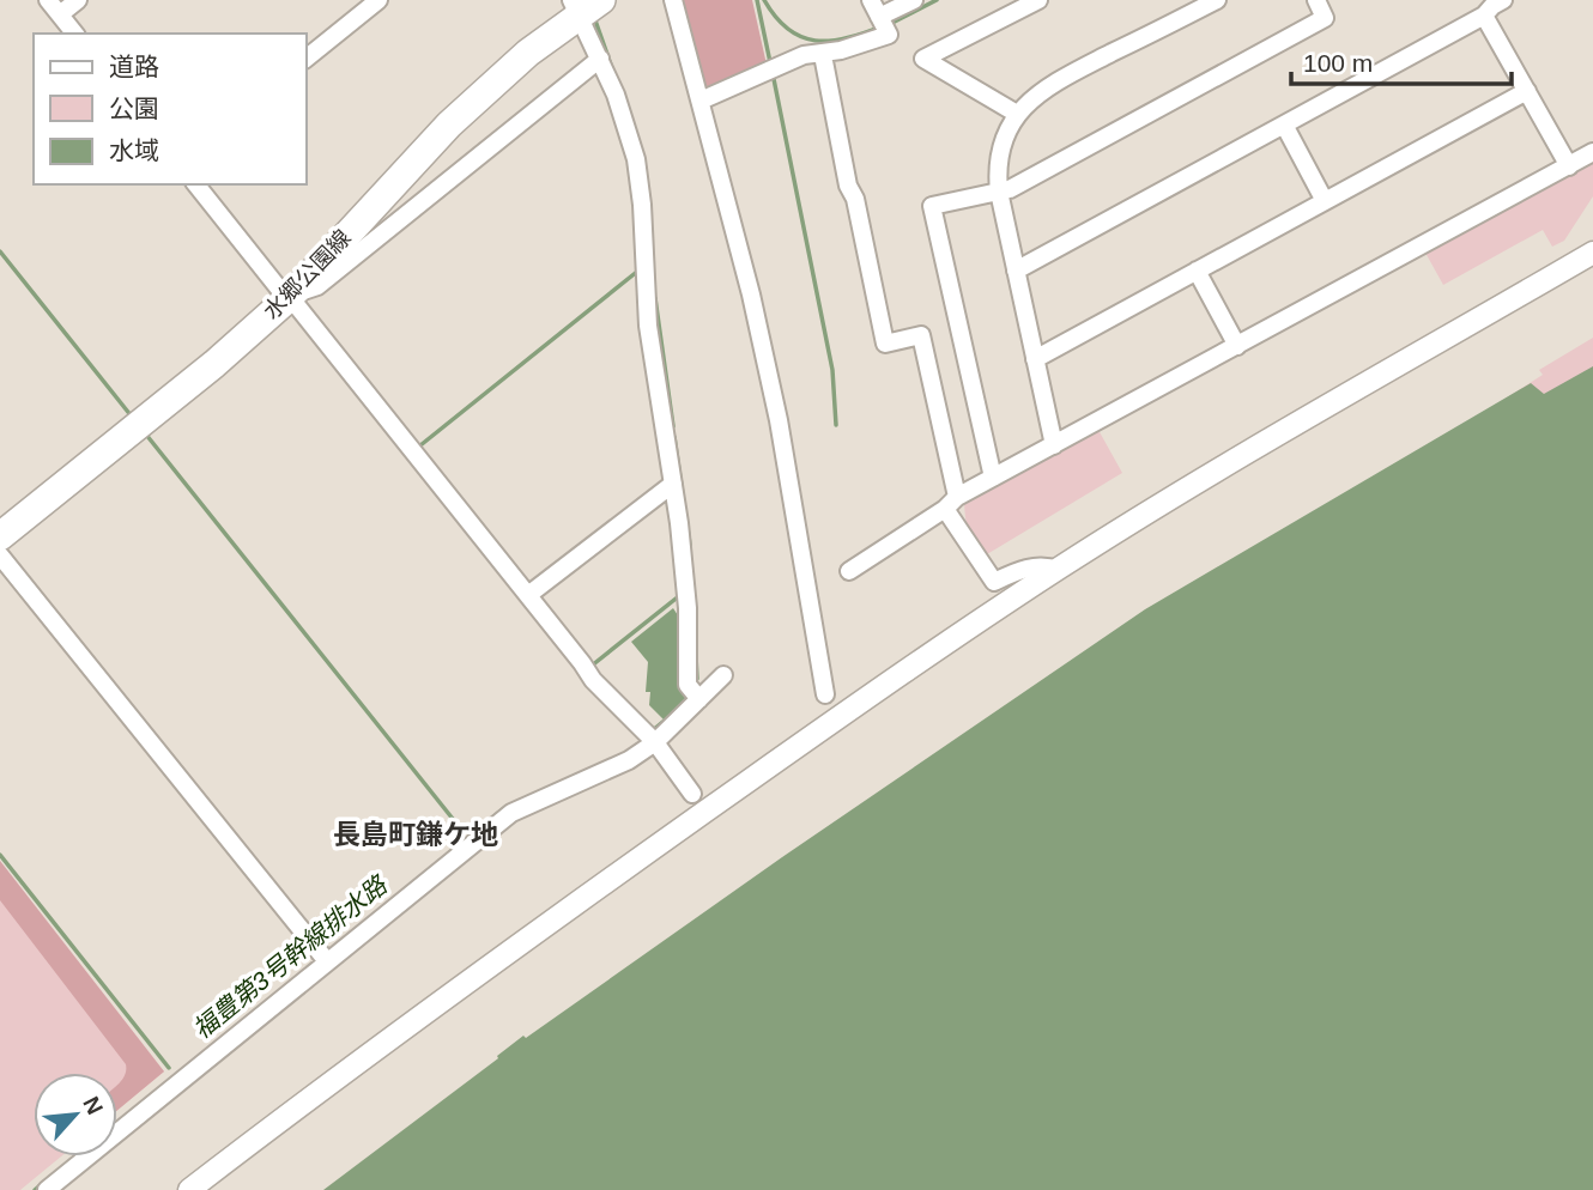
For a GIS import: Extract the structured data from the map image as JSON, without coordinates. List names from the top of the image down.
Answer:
{
  "streets": {
    "main road": ["水郷公園線"]
  },
  "districts": ["長島町鎌ケ地"],
  "water": ["福豊第3号幹線排水路"],
  "legend": ["道路", "公園", "水域"],
  "scale_bar": "100 m",
  "north": "top right"
}
